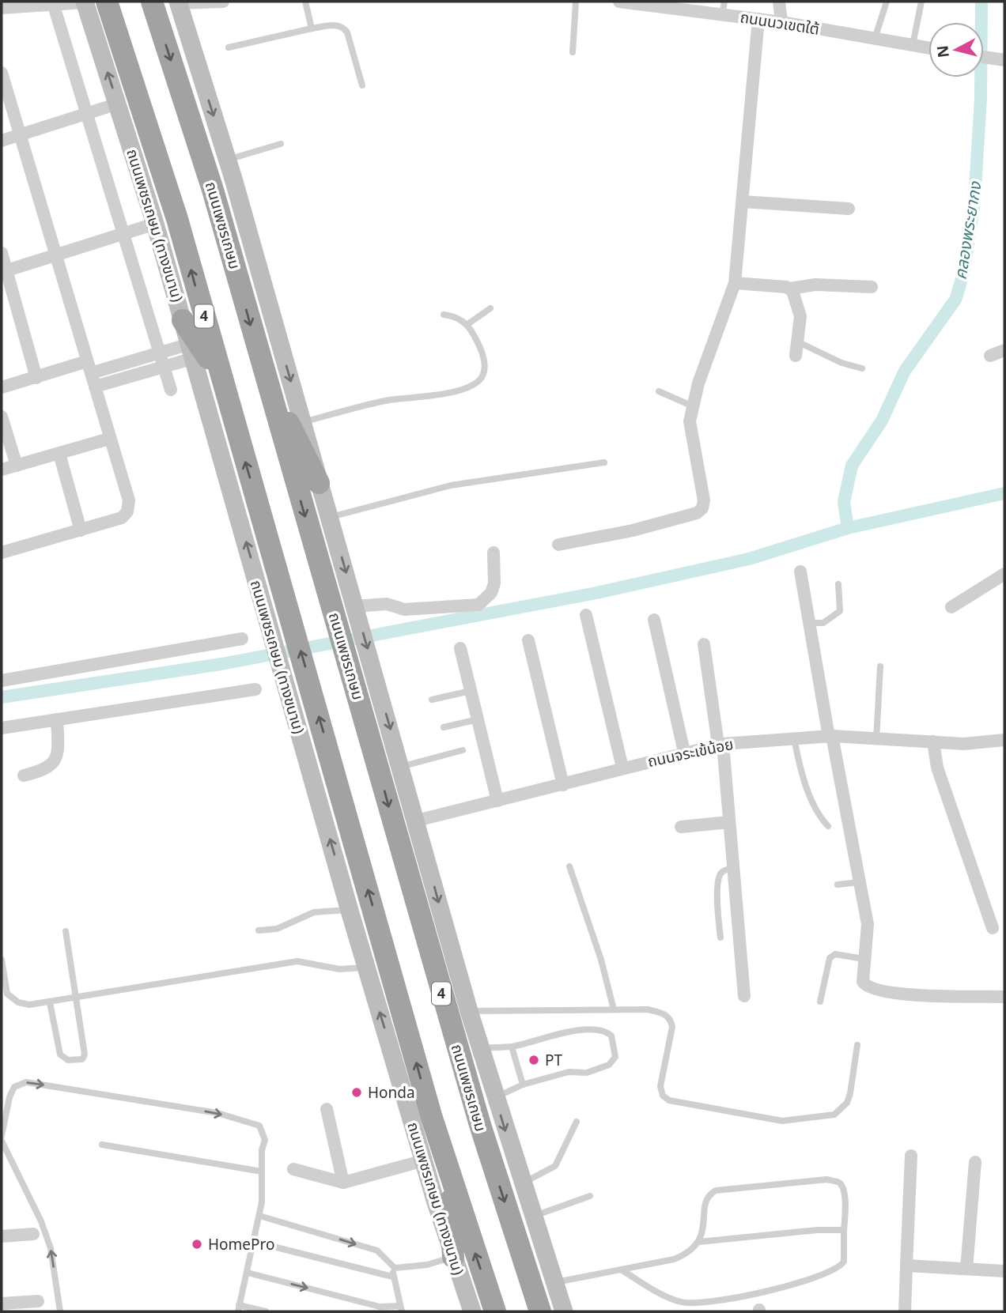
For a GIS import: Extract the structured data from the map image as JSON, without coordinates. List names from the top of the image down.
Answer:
{
  "streets": {
    "highway": ["ถนนเพชรเกษม", "4"],
    "main road": ["ถนนเพชรเกษม (ทางขนาน)"],
    "street": ["ถนนนวเขตใต้", "ถนนจระเข้น้อย"]
  },
  "crossings": [
    ["ถนนเพชรเกษม", "4"],
    ["4", "ถนนจระเข้น้อย"]
  ],
  "water": ["คลองพระยากง"],
  "places": ["PT", "Honda", "HomePro"],
  "north": "left"
}
